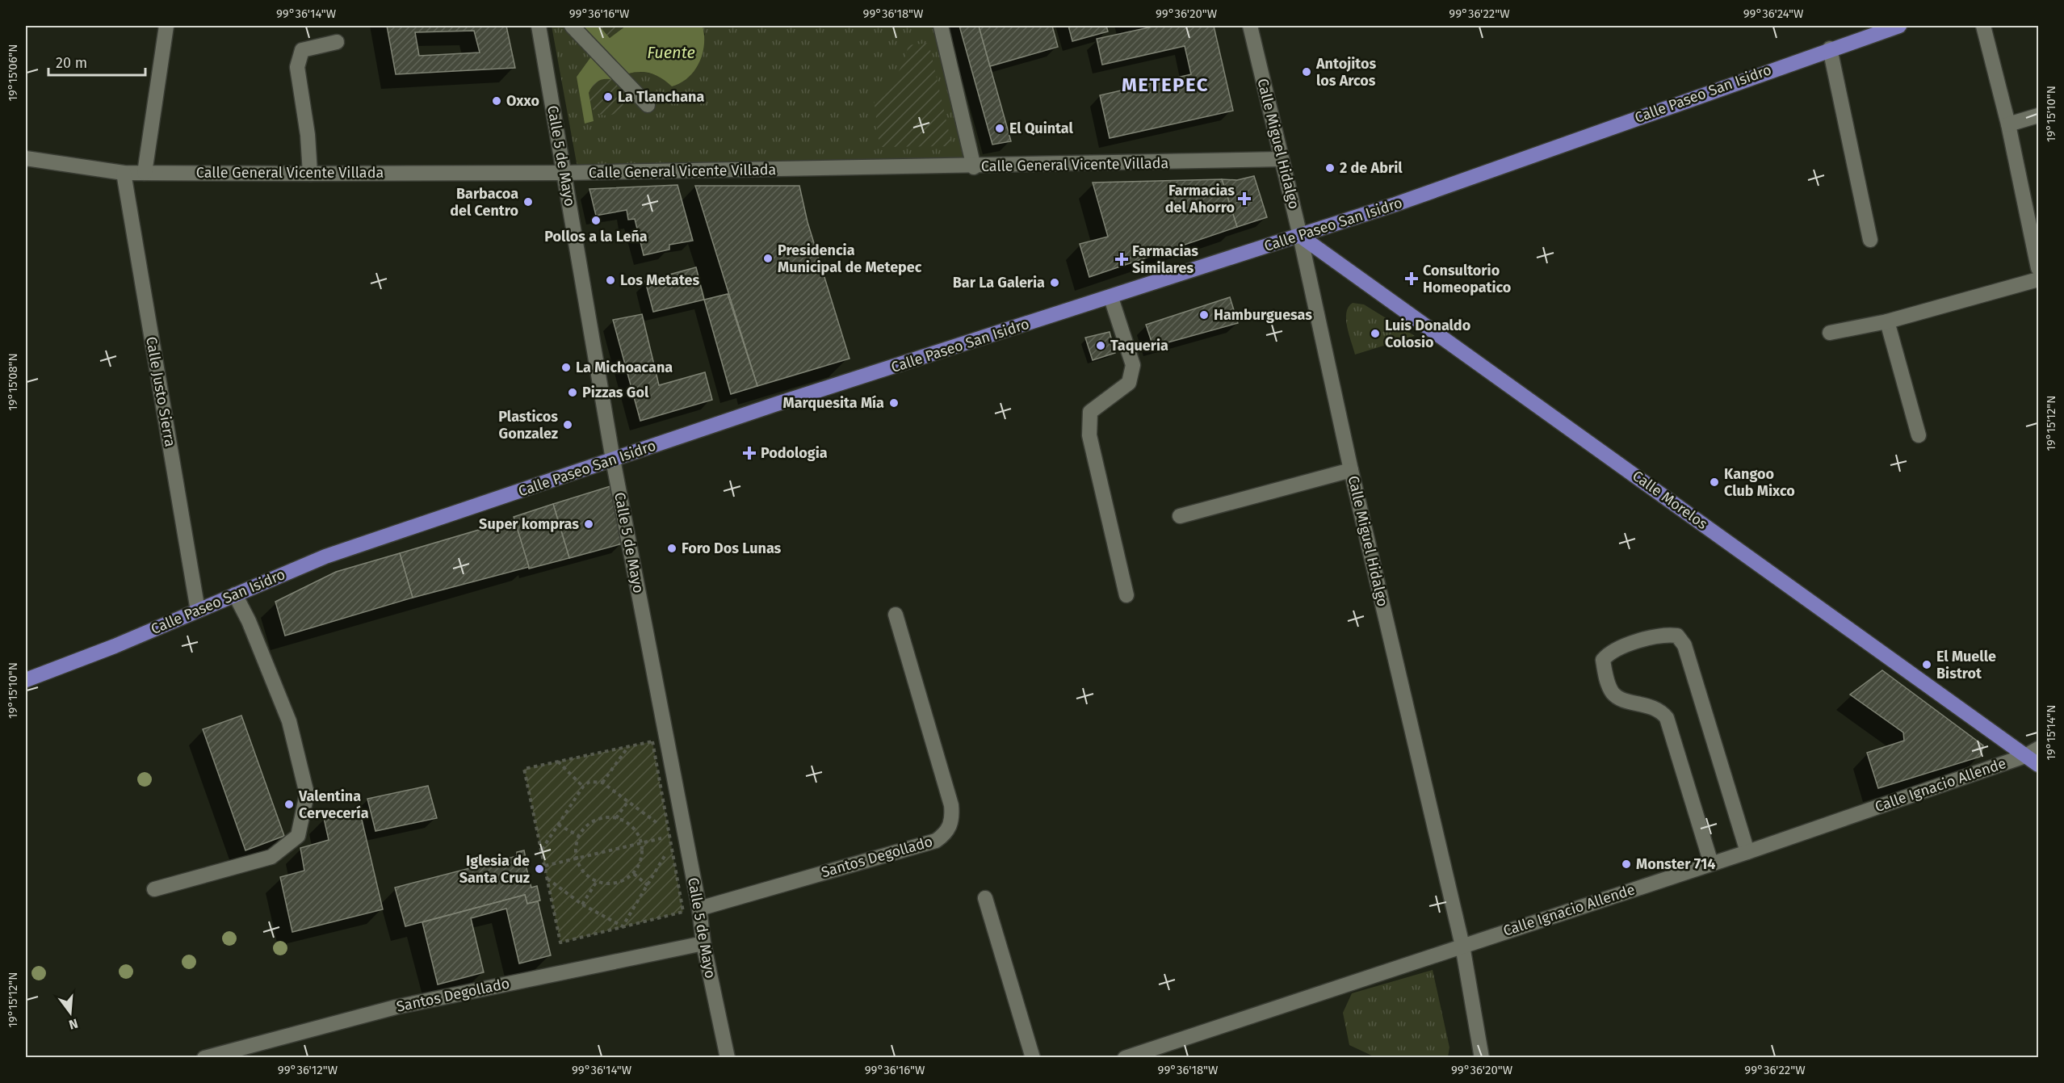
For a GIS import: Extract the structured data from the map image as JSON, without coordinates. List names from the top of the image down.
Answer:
{
  "streets": {
    "main road": ["Calle Paseo San Isidro", "Calle Morelos"],
    "street": [
      "Calle Miguel Hidalgo",
      "Calle 5 de Mayo",
      "Calle General Vicente Villada",
      "Calle Justo Sierra",
      "Calle Ignacio Allende",
      "Santos Degollado"
    ]
  },
  "crossings": [
    ["Calle Paseo San Isidro", "Calle Miguel Hidalgo"],
    ["Calle Paseo San Isidro", "Calle 5 de Mayo"],
    ["Calle Paseo San Isidro", "Calle Justo Sierra"],
    ["Calle Paseo San Isidro", "Calle Morelos"],
    ["Calle Miguel Hidalgo", "Calle General Vicente Villada"],
    ["Calle Miguel Hidalgo", "Calle Morelos"],
    ["Calle Miguel Hidalgo", "Calle Ignacio Allende"],
    ["Calle 5 de Mayo", "Calle General Vicente Villada"],
    ["Calle 5 de Mayo", "Santos Degollado"],
    ["Calle General Vicente Villada", "Calle Justo Sierra"],
    ["Calle Morelos", "Calle Ignacio Allende"]
  ],
  "districts": ["METEPEC"],
  "water": ["Fuente"],
  "places": {
    "other": [
      "Antojitos los Arcos",
      "La Tlanchana",
      "Oxxo",
      "El Quintal",
      "2 de Abril",
      "Barbacoa del Centro",
      "Pollos a la Leña",
      "Presidencia Municipal de Metepec",
      "Los Metates",
      "Bar La Galeria",
      "Hamburguesas",
      "Luis Donaldo Colosio",
      "Taqueria",
      "La Michoacana",
      "Pizzas Gol",
      "Marquesita Mía",
      "Plasticos Gonzalez",
      "Kangoo Club Mixco",
      "Super kompras",
      "Foro Dos Lunas",
      "El Muelle Bistrot",
      "Valentina Cervecería",
      "Monster 714",
      "Iglesia de Santa Cruz"
    ],
    "health": [
      "Farmacias del Ahorro",
      "Farmacias Similares",
      "Consultorio Homeopatico",
      "Podologia"
    ]
  },
  "scale_bar": "20 m",
  "north": "bottom",
  "coordinates": [
    "99°36'14\"W",
    "99°36'16\"W",
    "99°36'18\"W",
    "99°36'20\"W",
    "99°36'22\"W",
    "99°36'24\"W",
    "19°15'06\"N",
    "19°15'10\"N",
    "19°15'08\"N",
    "19°15'12\"N",
    "19°15'14\"N",
    "99°36'12\"W"
  ]
}
